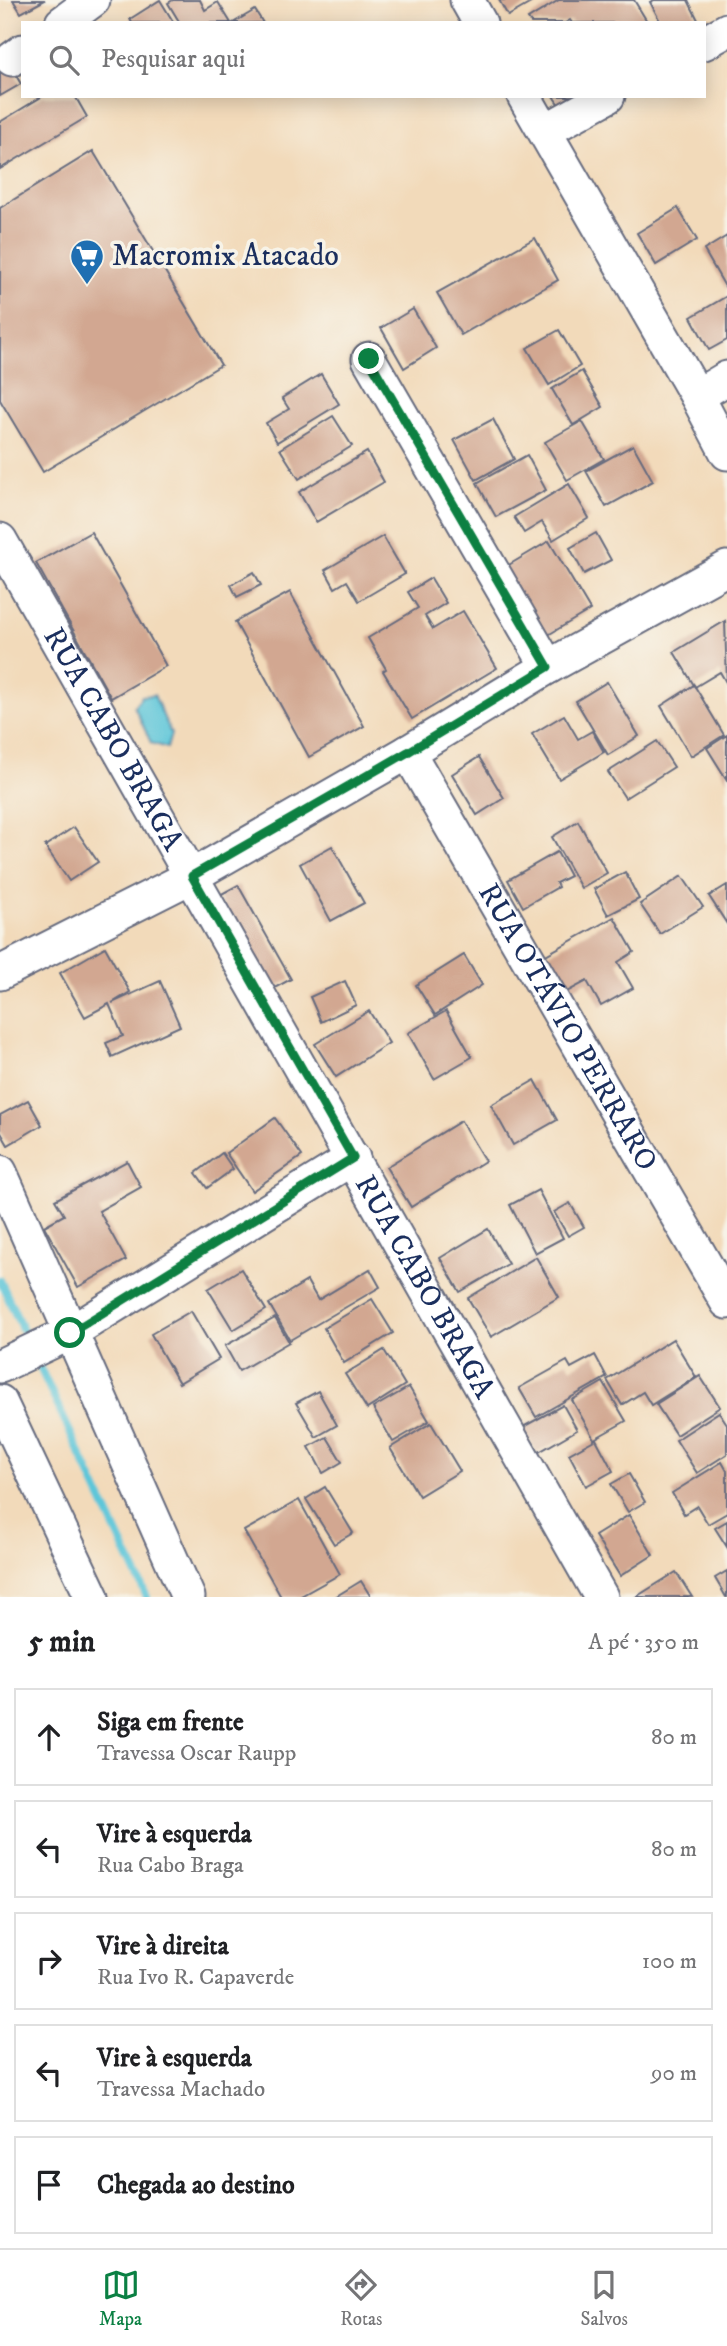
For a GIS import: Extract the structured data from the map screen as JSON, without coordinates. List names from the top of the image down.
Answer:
{
  "streets": {
    "street": ["RUA CABO BRAGA", "RUA OTÁVIO PERRARO"]
  },
  "places": {
    "supermarket": ["Macromix Atacado"]
  },
  "page": {
    "search": "Pesquisar aqui",
    "heading": ["5 min", "A pé · 350 m"],
    "list": [
      ["Siga em frente", "Travessa Oscar Raupp", "80 m"],
      ["Vire à esquerda", "Rua Cabo Braga", "80 m"],
      ["Vire à direita", "Rua Ivo R. Capaverde", "100 m"],
      ["Vire à esquerda", "Travessa Machado", "90 m"],
      "Chegada ao destino"
    ],
    "nav": ["Mapa", "Rotas", "Salvos"]
  }
}
